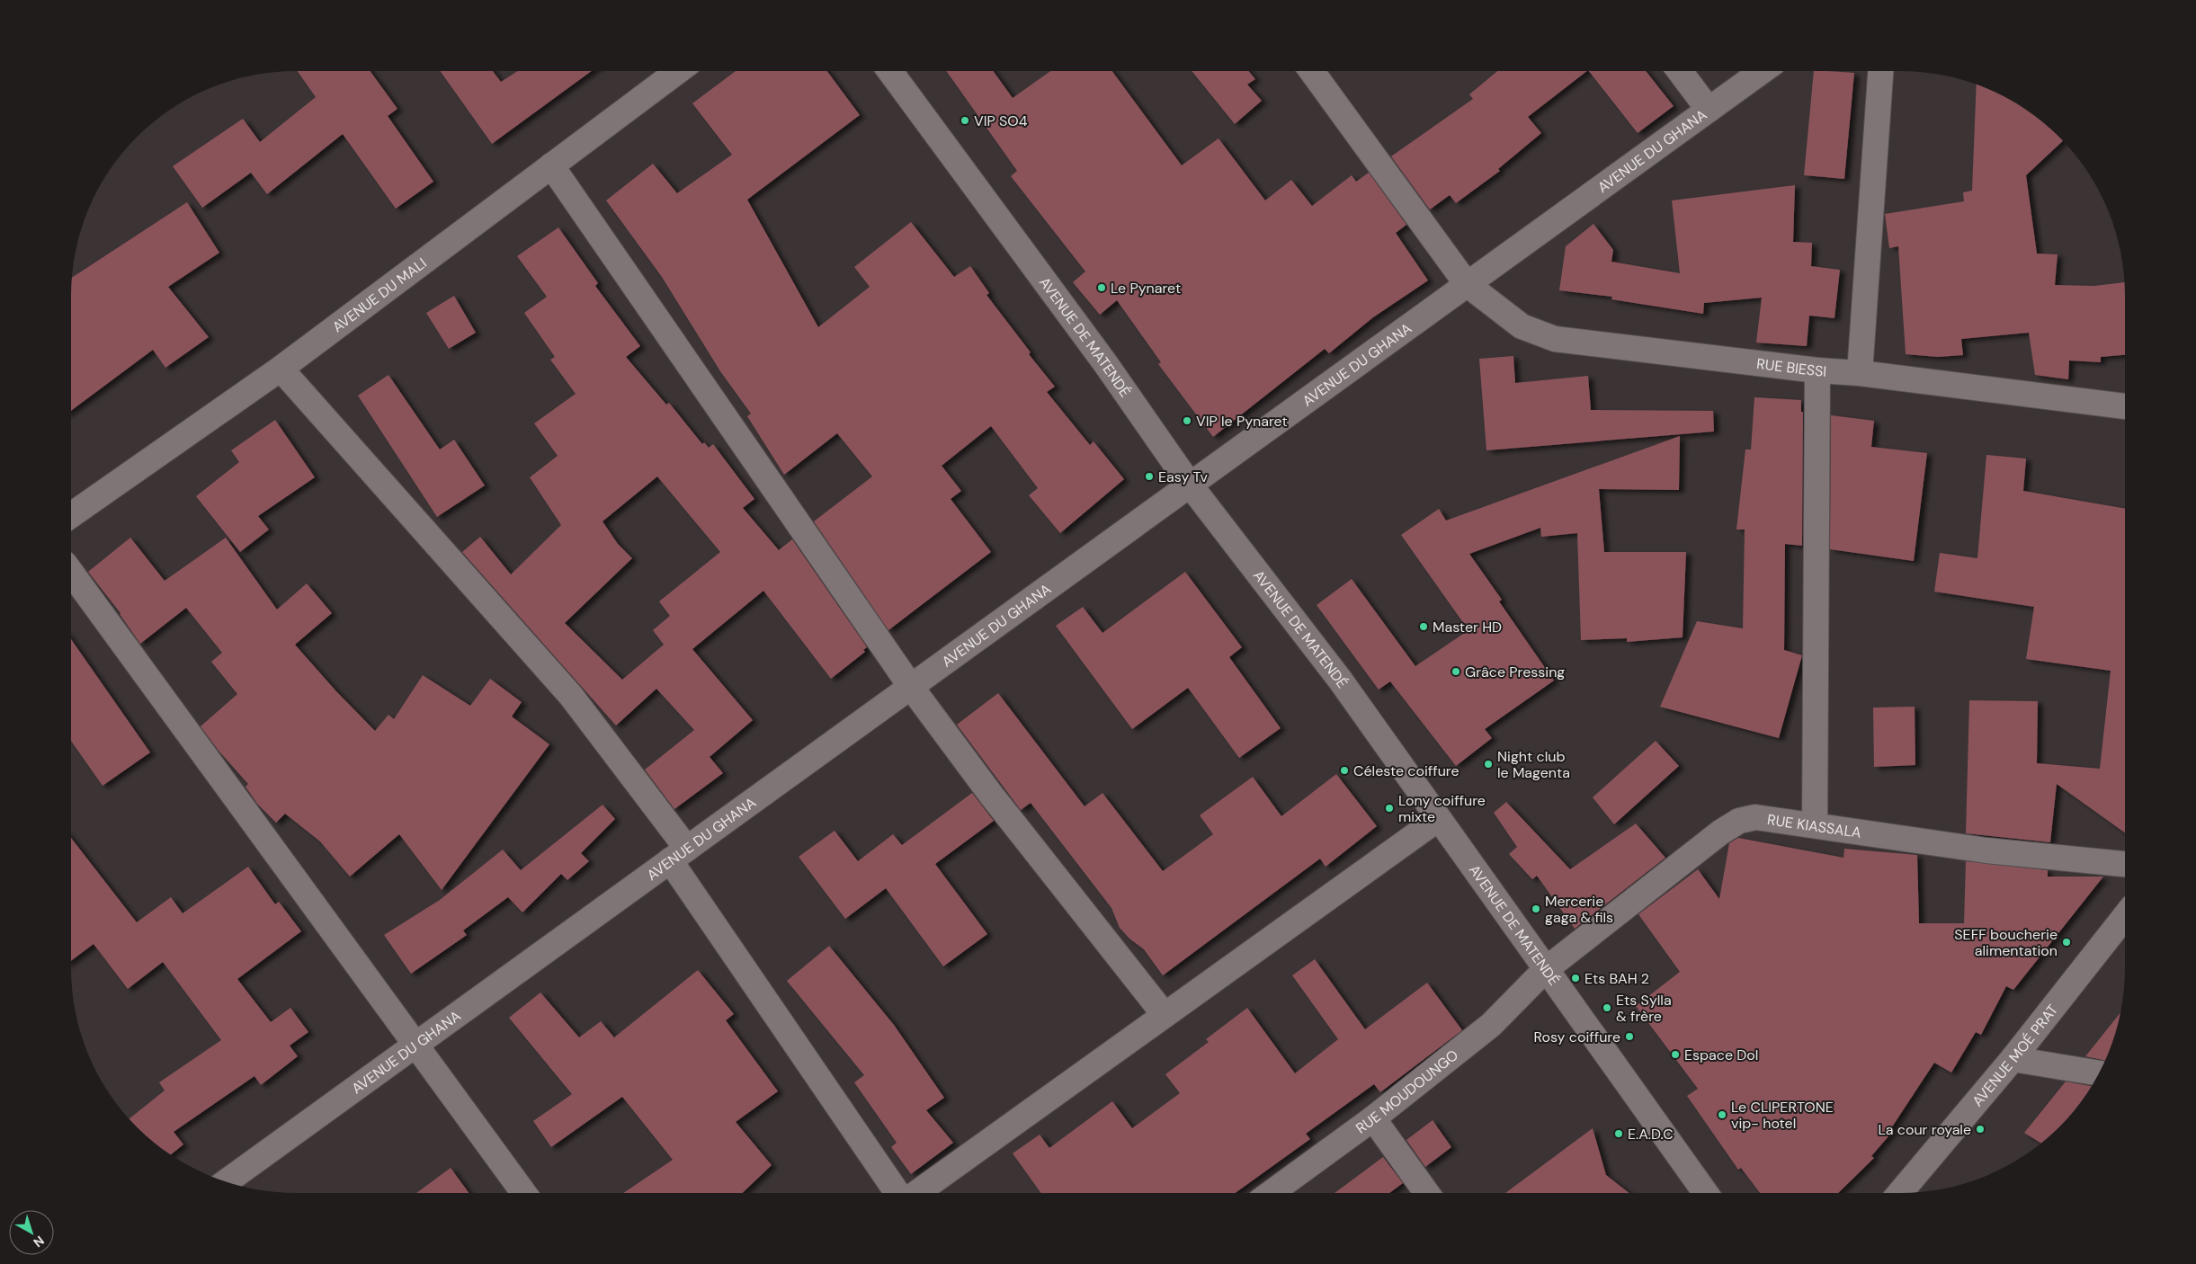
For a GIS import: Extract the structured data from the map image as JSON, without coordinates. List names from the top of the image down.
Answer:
{
  "streets": {
    "street": [
      "AVENUE DU GHANA",
      "AVENUE DU MALI",
      "AVENUE DE MATENDÉ",
      "RUE BIESSI",
      "RUE KIASSALA",
      "AVENUE MOÉ PRAT",
      "RUE MOUDOUNGO"
    ]
  },
  "crossings": [
    ["AVENUE DU GHANA", "AVENUE DE MATENDÉ"],
    ["AVENUE DU GHANA", "RUE BIESSI"],
    ["AVENUE DE MATENDÉ", "RUE KIASSALA"],
    ["AVENUE DE MATENDÉ", "RUE MOUDOUNGO"],
    ["RUE KIASSALA", "RUE MOUDOUNGO"]
  ],
  "places": [
    "VIP SO4",
    "Le Pynaret",
    "VIP le Pynaret",
    "Easy Tv",
    "Master HD",
    "Grâce Pressing",
    "Night club le Magenta",
    "Céleste coiffure",
    "Lony coiffure mixte",
    "Mercerie gaga & fils",
    "SEFF boucherie alimentation",
    "Ets BAH 2",
    "Ets Sylla & frère",
    "Rosy coiffure",
    "Espace Dol",
    "Le CLIPERTONE vip- hotel",
    "La cour royale",
    "E.A.D.C"
  ],
  "north": "bottom right"
}
